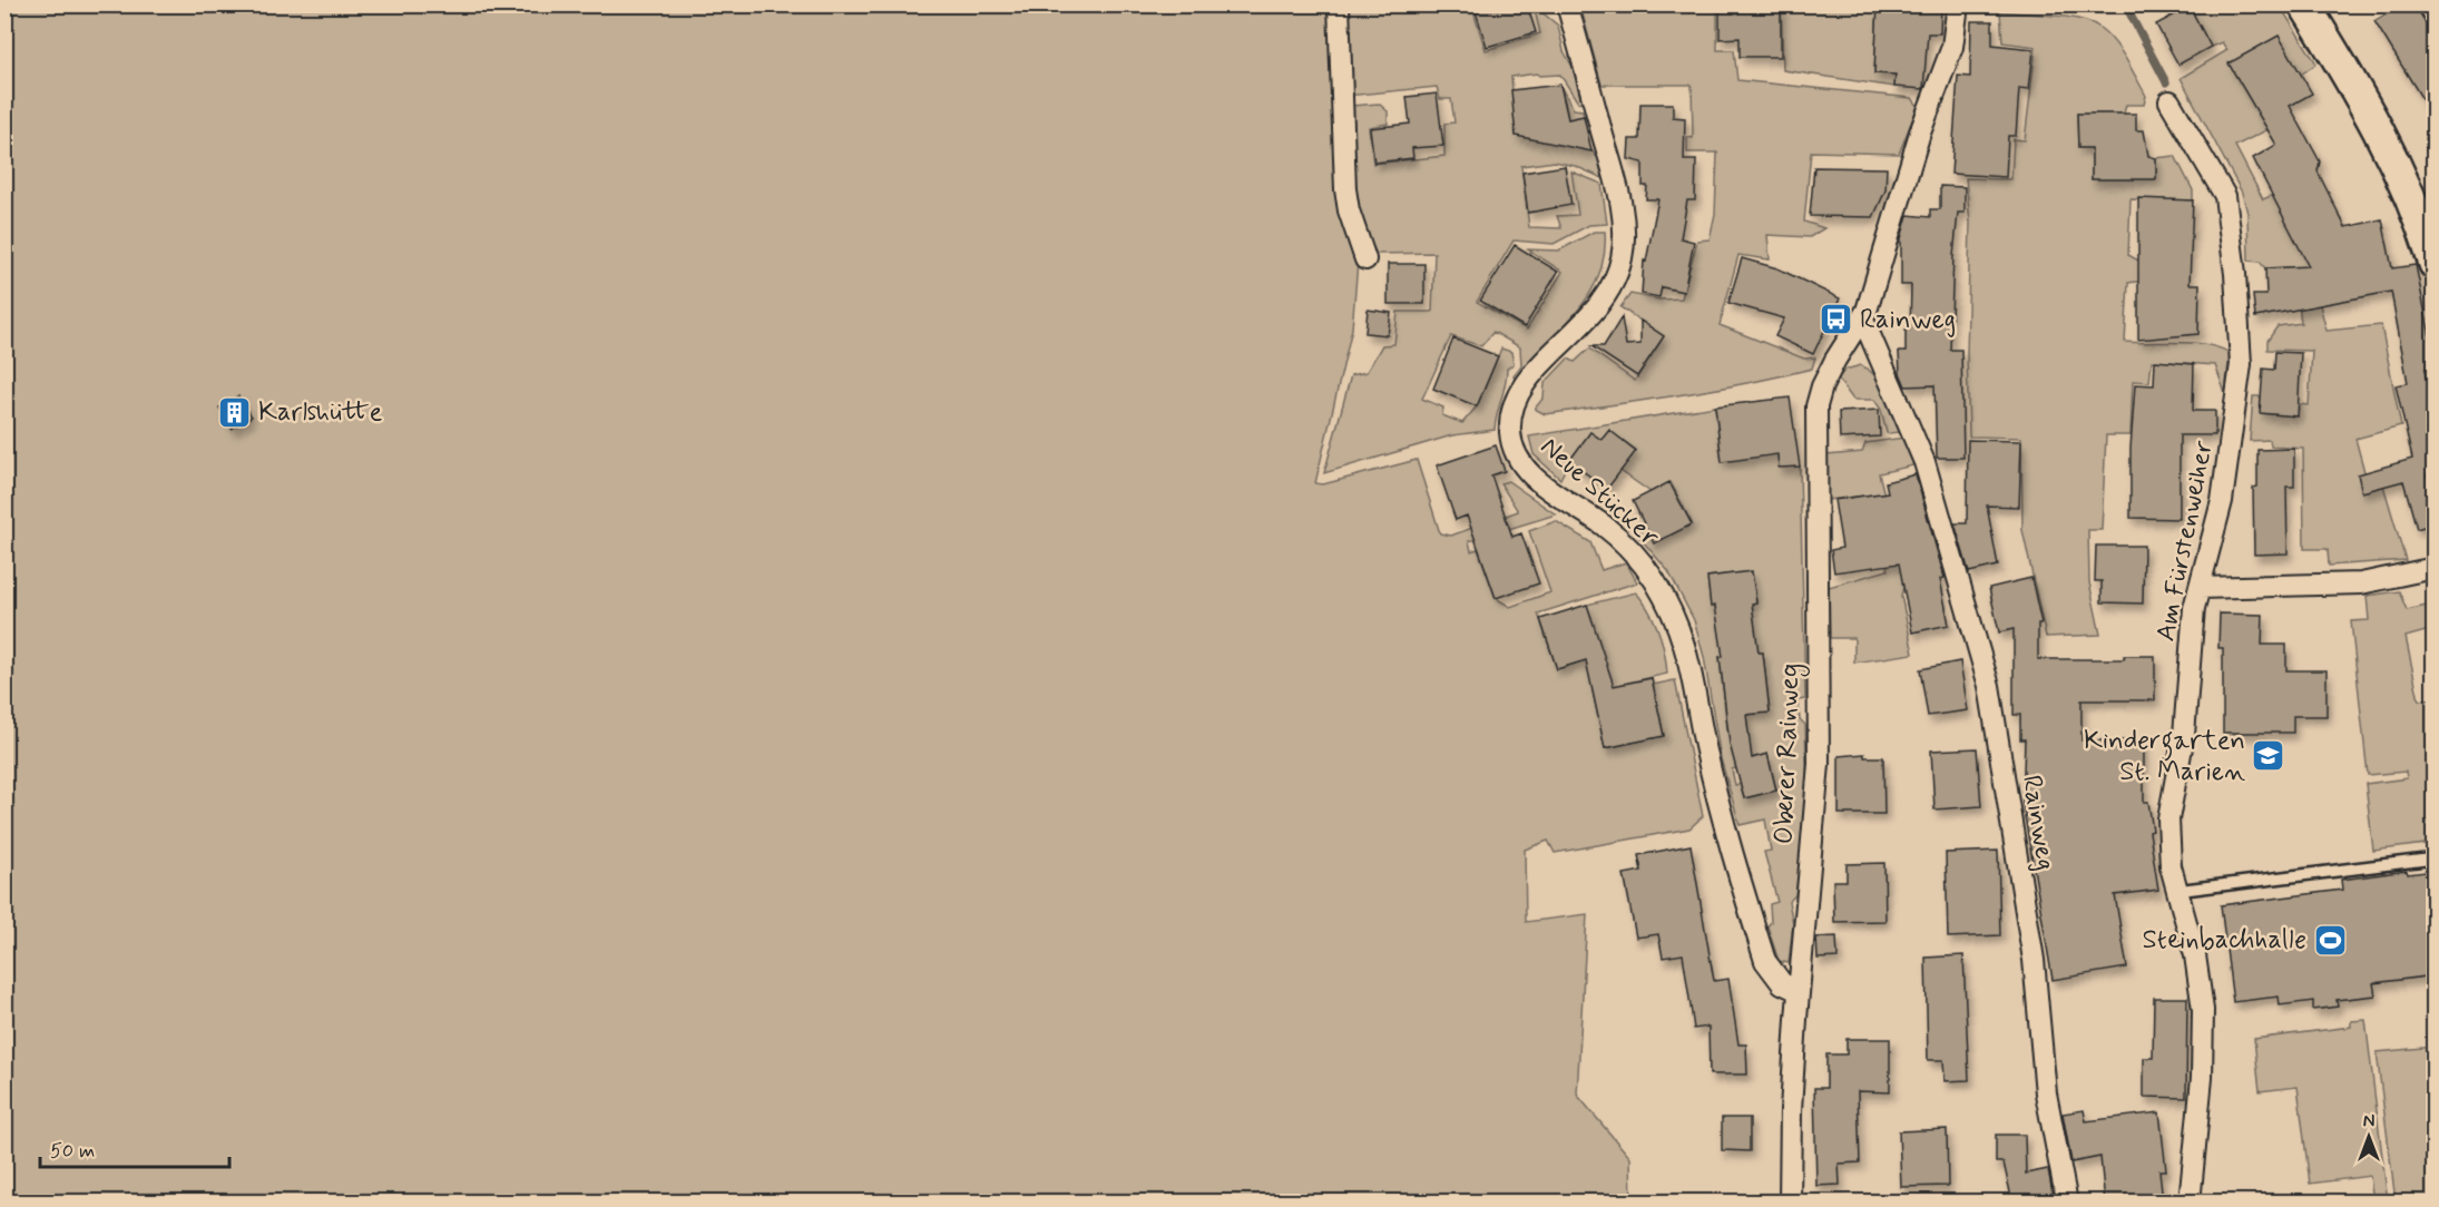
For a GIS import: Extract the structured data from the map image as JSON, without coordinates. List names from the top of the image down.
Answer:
{
  "streets": {
    "street": [
      "Neue Stücker",
      "Am Fürstenweiher",
      "Oberer Rainweg",
      "Rainweg"
    ]
  },
  "crossings": [
    ["Neue Stücker", "Oberer Rainweg"],
    ["Oberer Rainweg", "Rainweg"]
  ],
  "places": {
    "bus stop": ["Rainweg"],
    "building": ["Karlshütte"],
    "school or university": ["Kindergarten St. Marien"],
    "sports": ["Steinbachhalle"]
  },
  "scale_bar": "50 m",
  "north": "top"
}
